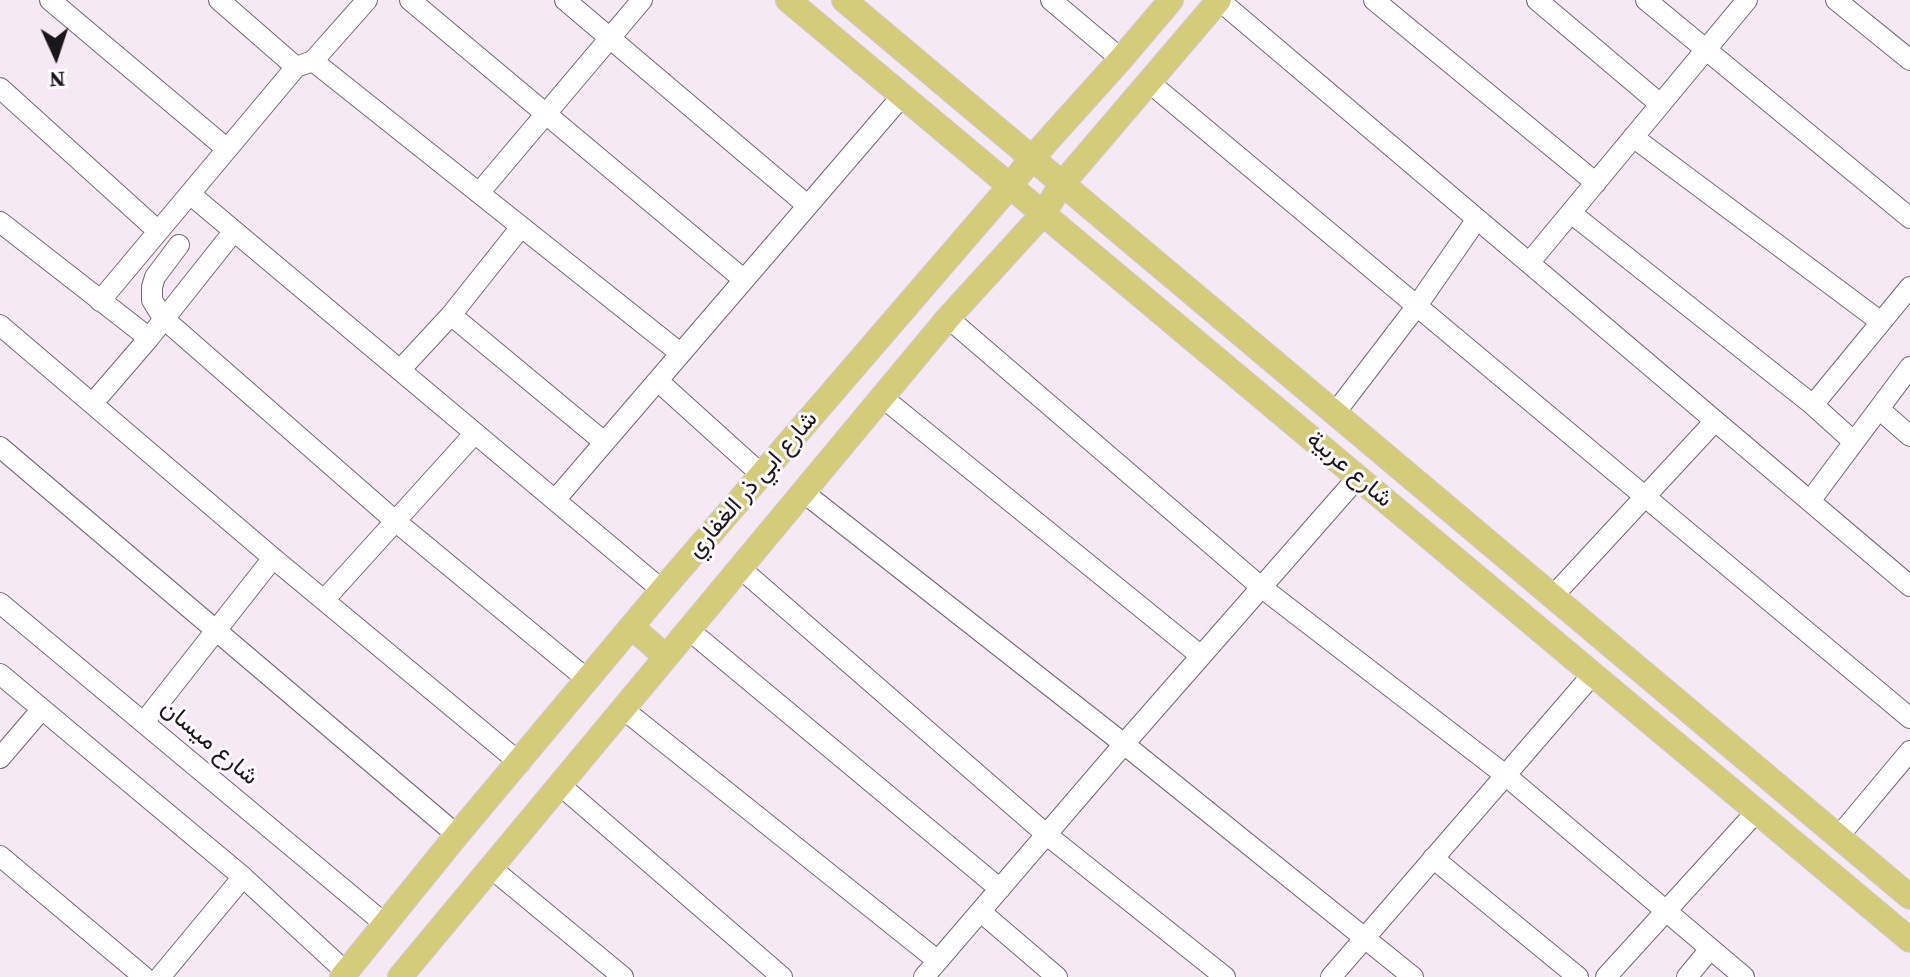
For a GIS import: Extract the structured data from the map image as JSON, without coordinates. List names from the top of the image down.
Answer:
{
  "streets": {
    "main road": ["شارع عربية", "شارع ابي ذر الغفاري"],
    "street": ["شارع ميسان"]
  },
  "crossings": [
    ["شارع عربية", "شارع ابي ذر الغفاري"],
    ["شارع ابي ذر الغفاري", "شارع ميسان"]
  ],
  "north": "bottom"
}
